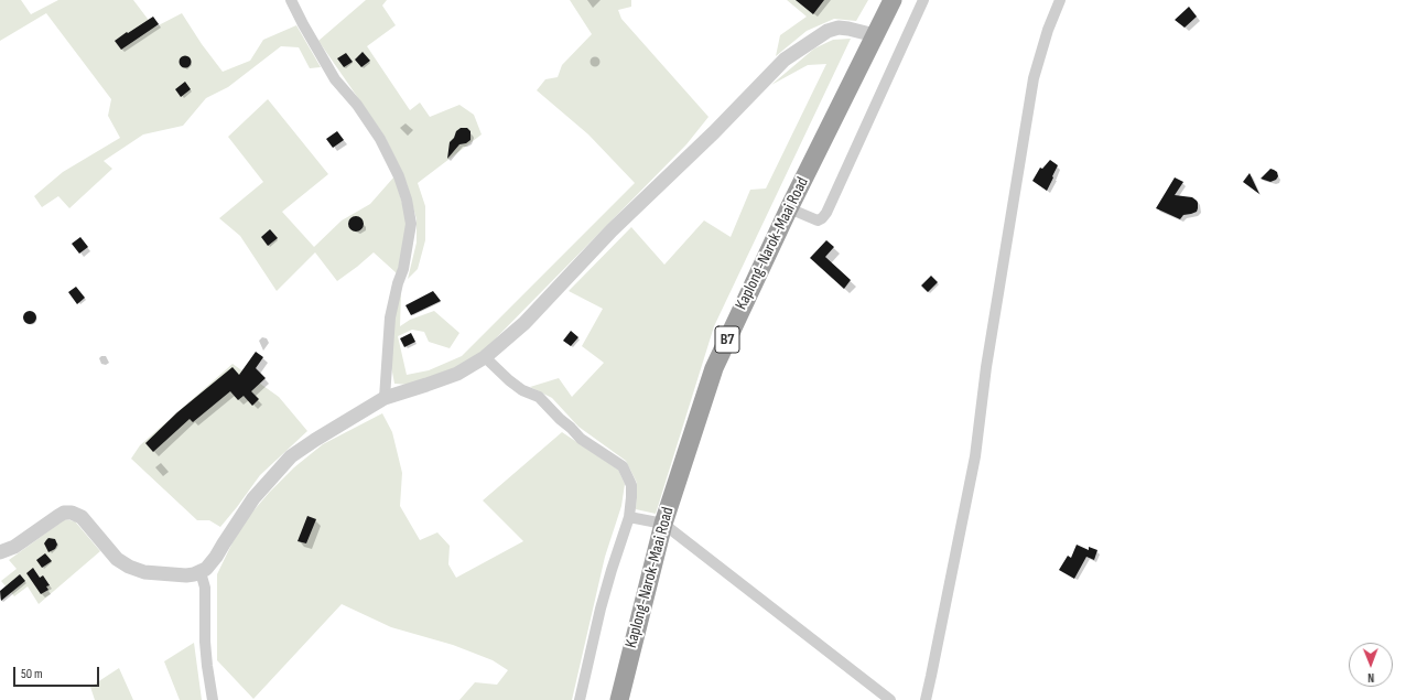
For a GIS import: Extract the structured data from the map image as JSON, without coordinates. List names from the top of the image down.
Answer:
{
  "streets": {
    "highway": ["Kaplong-Narok-Maai Road", "B7"]
  },
  "scale_bar": "50 m",
  "north": "bottom"
}
